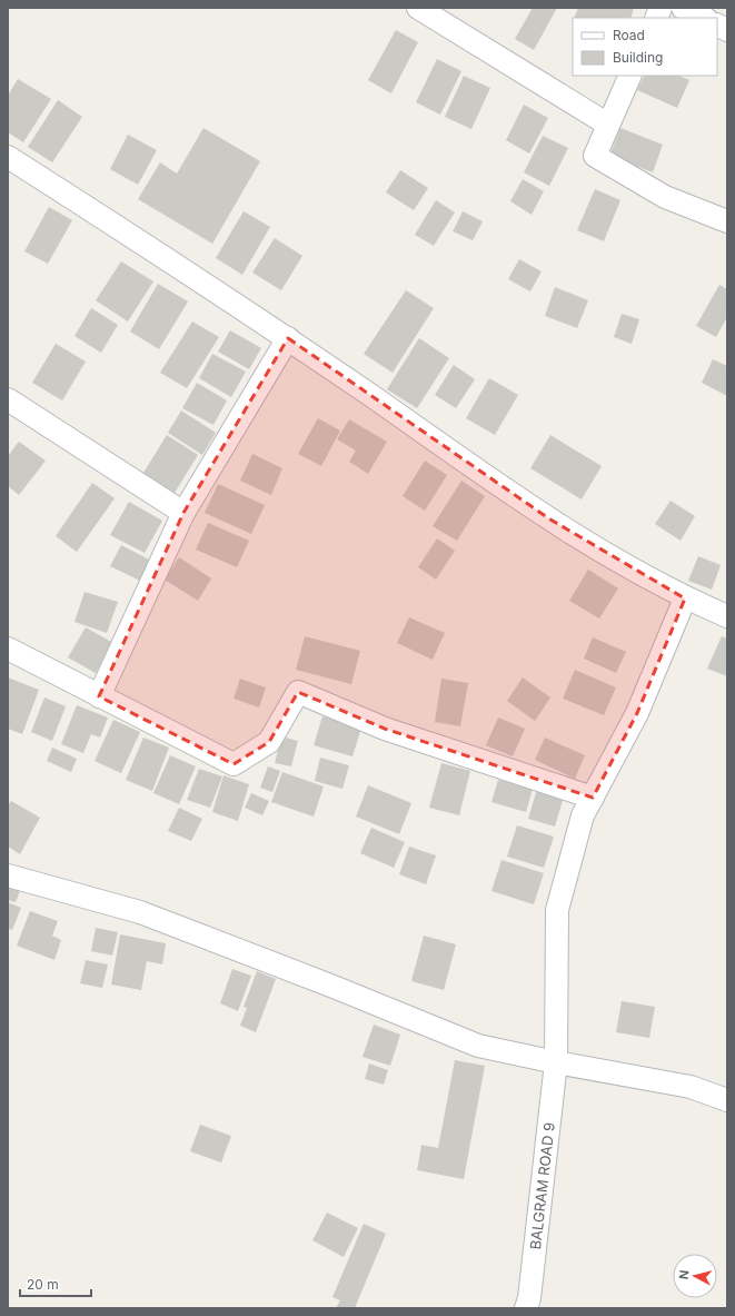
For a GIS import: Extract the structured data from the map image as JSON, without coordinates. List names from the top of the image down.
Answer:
{
  "streets": {
    "street": ["BALGRAM ROAD 9"]
  },
  "legend": ["Road", "Building"],
  "scale_bar": "20 m",
  "north": "left"
}
